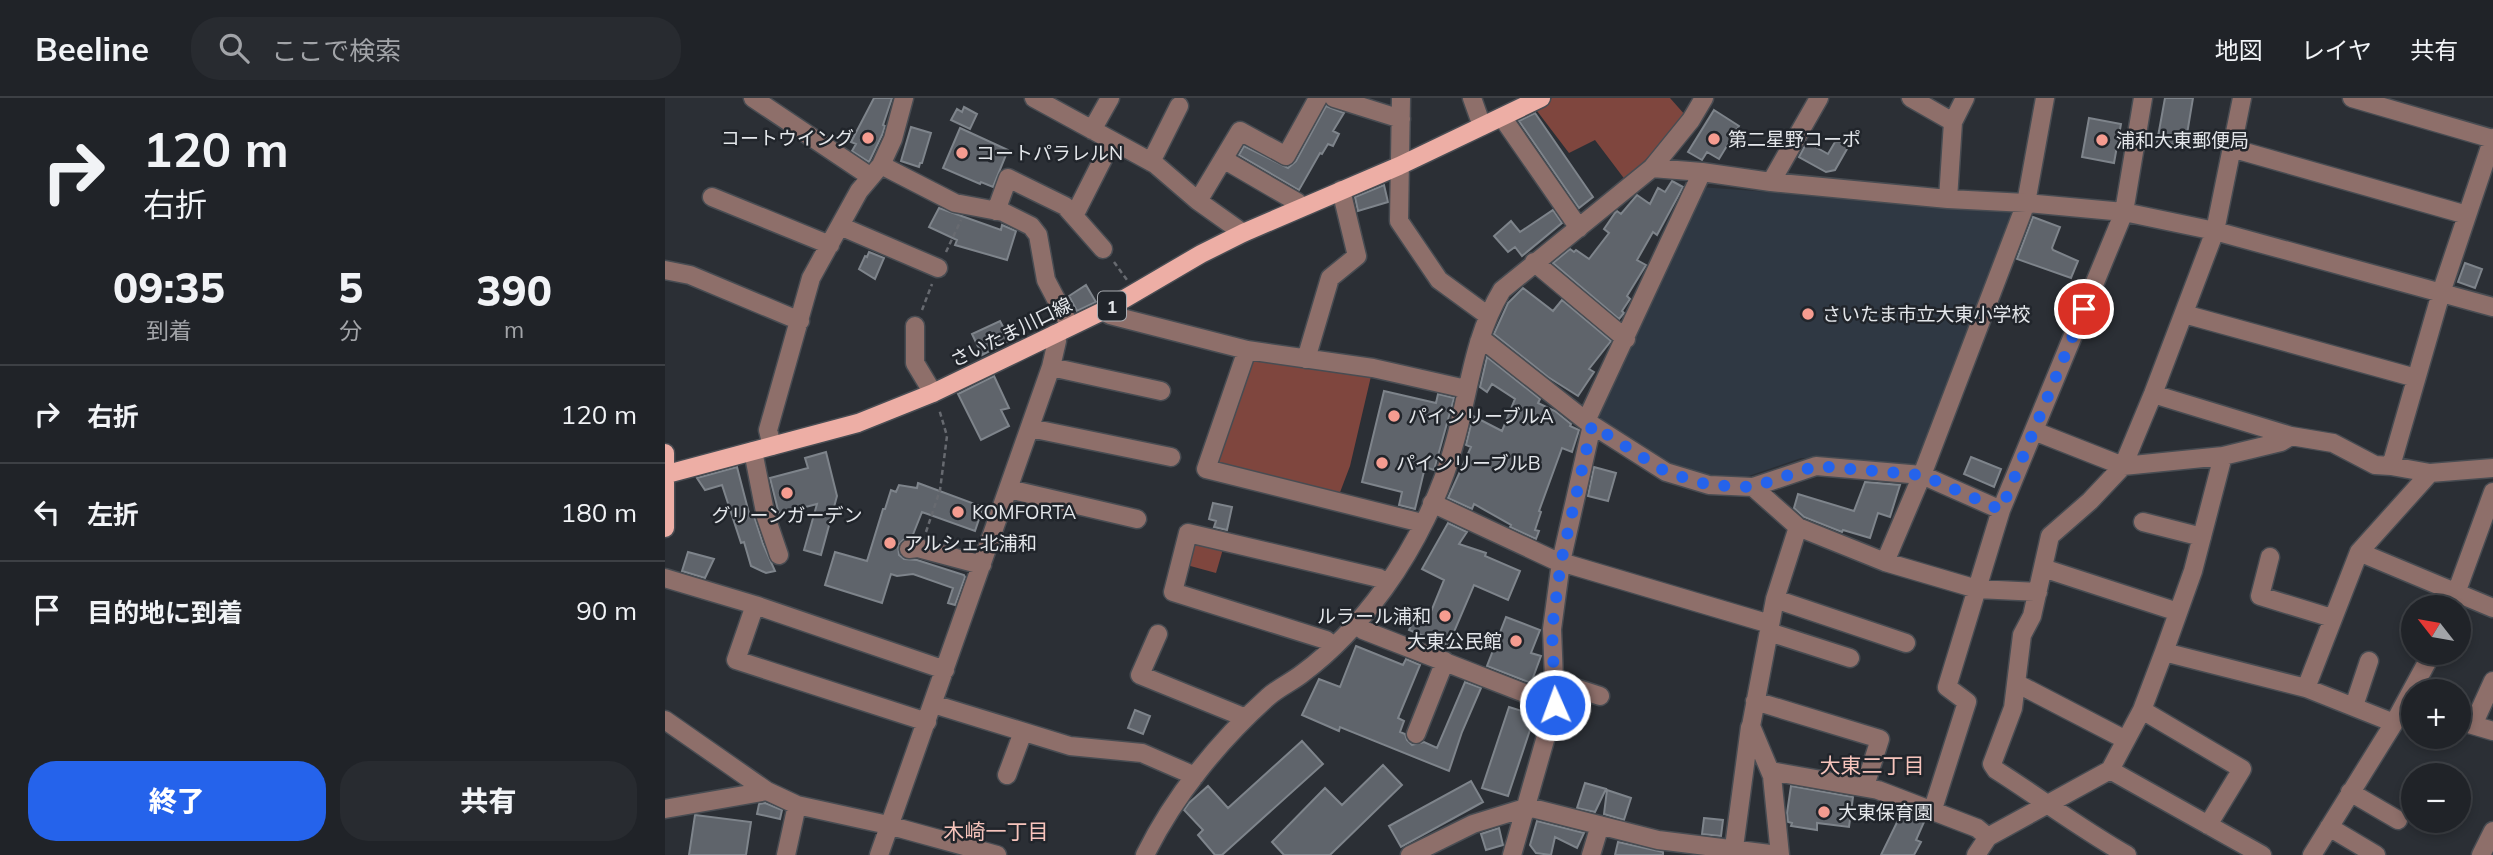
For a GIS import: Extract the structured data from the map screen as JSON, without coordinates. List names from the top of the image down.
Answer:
{
  "streets": {
    "main road": ["1", "さいたま川口線"]
  },
  "districts": ["大東二丁目", "木崎一丁目"],
  "places": [
    "コートウイング",
    "第二星野コーポ",
    "浦和大東郵便局",
    "コートパラレルN",
    "さいたま市立大東小学校",
    "パインリーブルA",
    "パインリーブルB",
    "グリーンガーデン",
    "KOMFORTA",
    "アルシェ北浦和",
    "ルラール浦和",
    "大東公民館",
    "大東保育園"
  ],
  "north": "top left",
  "page": {
    "header": "Beeline",
    "search": "ここで検索",
    "nav": ["地図", "レイヤ", "共有"],
    "turn": ["120 m", "右折"],
    "eta": [
      "09:35",
      "到着",
      "5",
      "分",
      "390",
      "m"
    ],
    "list": [
      {
        "name": "右折",
        "value": "120 m"
      },
      {
        "name": "左折",
        "value": "180 m"
      },
      {
        "name": "目的地に到着",
        "value": "90 m"
      }
    ],
    "map_buttons": ["+", "−"],
    "buttons": ["終了", "共有"]
  }
}
